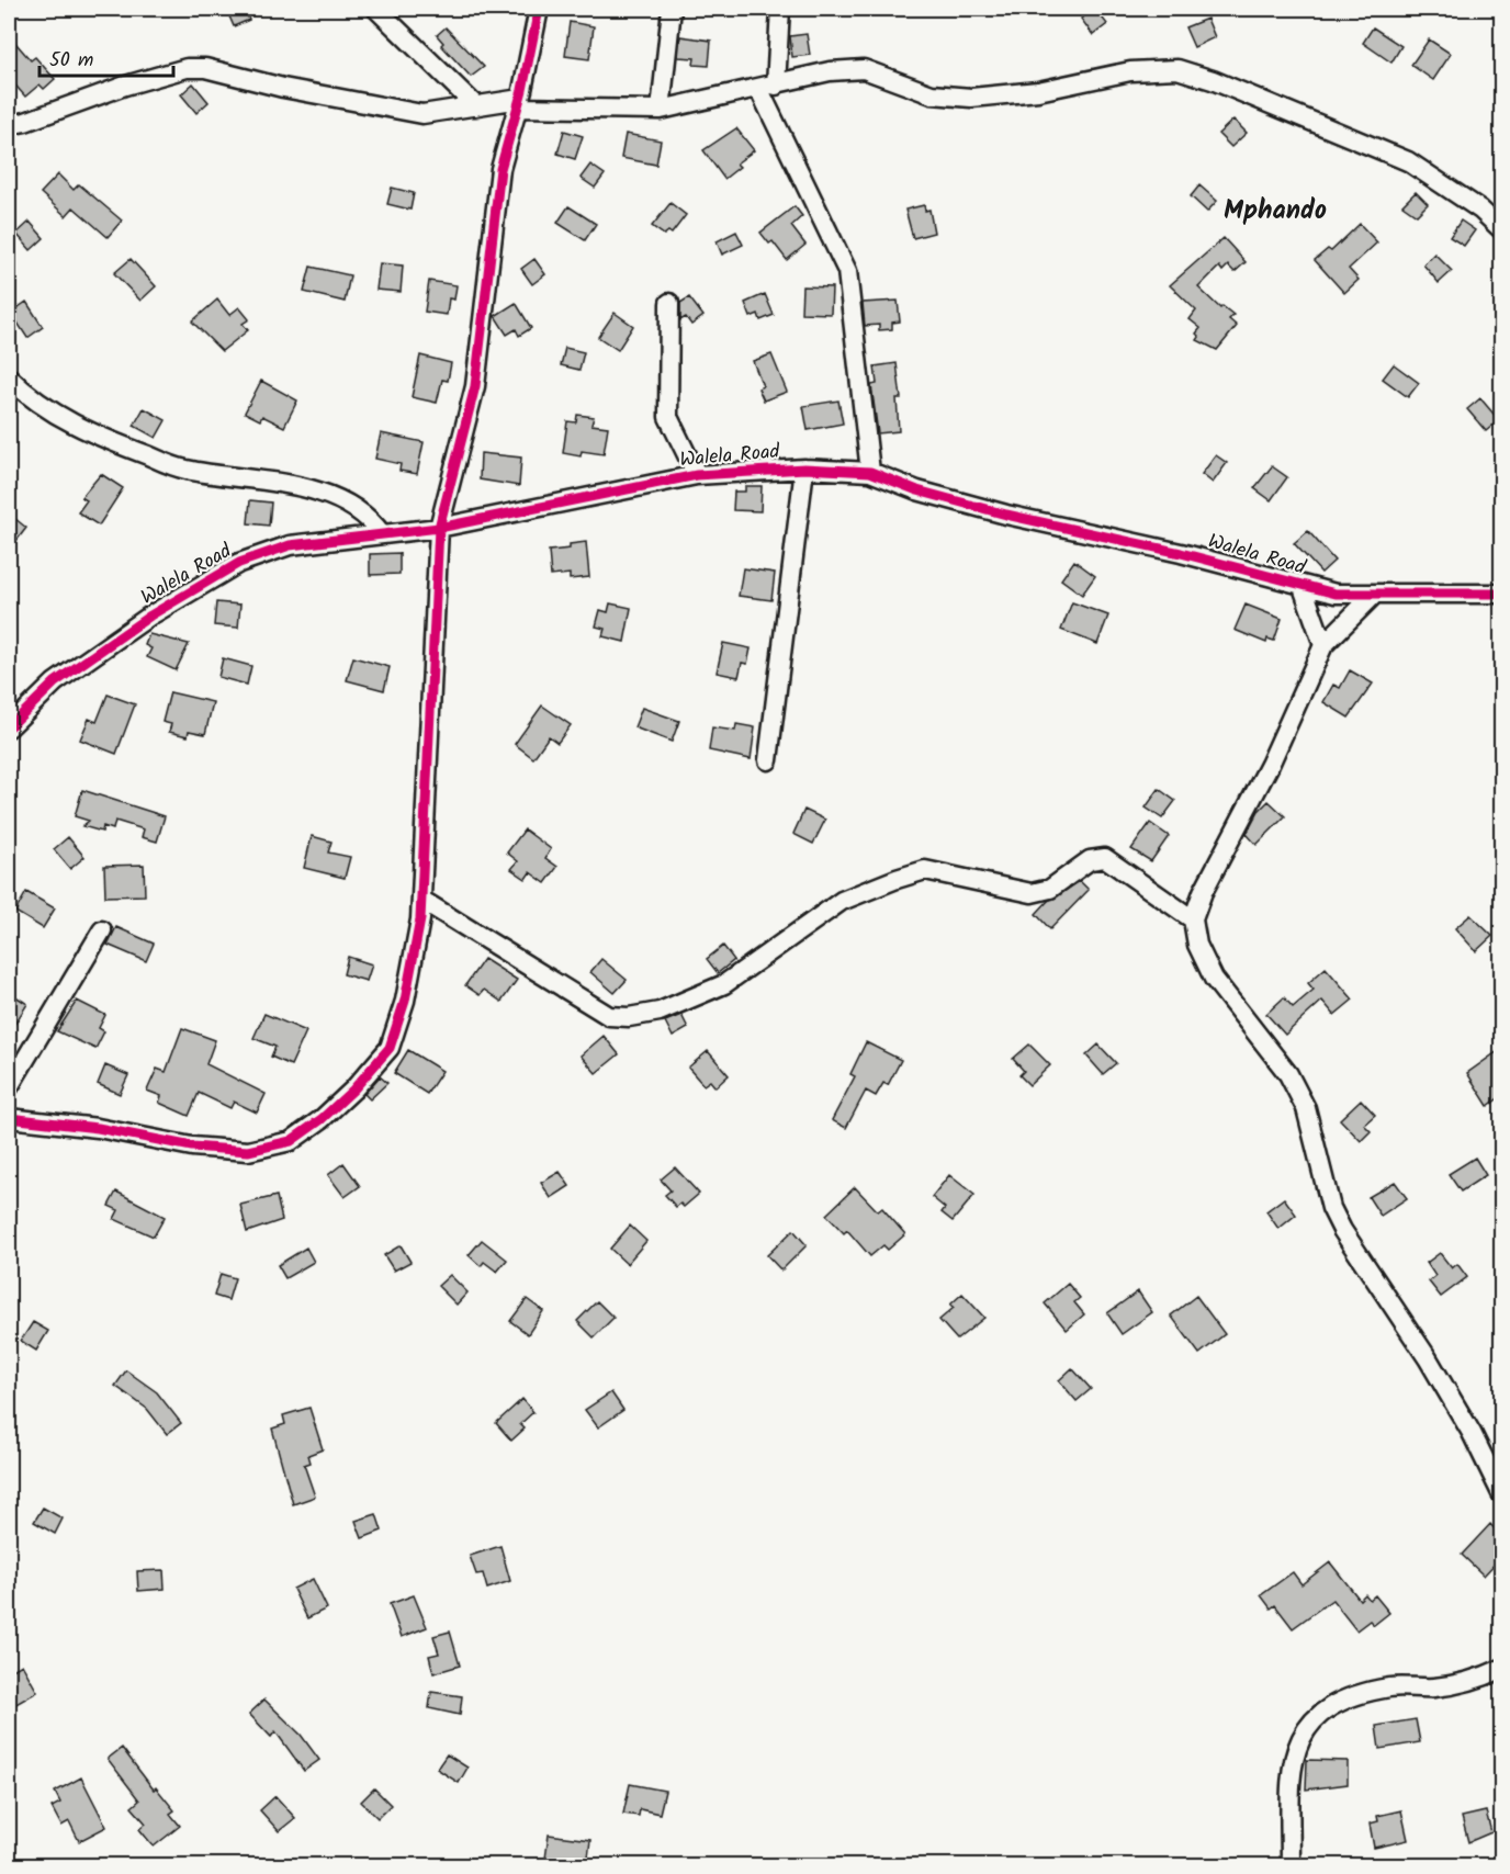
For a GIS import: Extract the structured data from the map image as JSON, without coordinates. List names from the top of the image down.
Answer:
{
  "streets": {
    "street": ["Walela Road"]
  },
  "districts": ["Mphando"],
  "scale_bar": "50 m"
}
